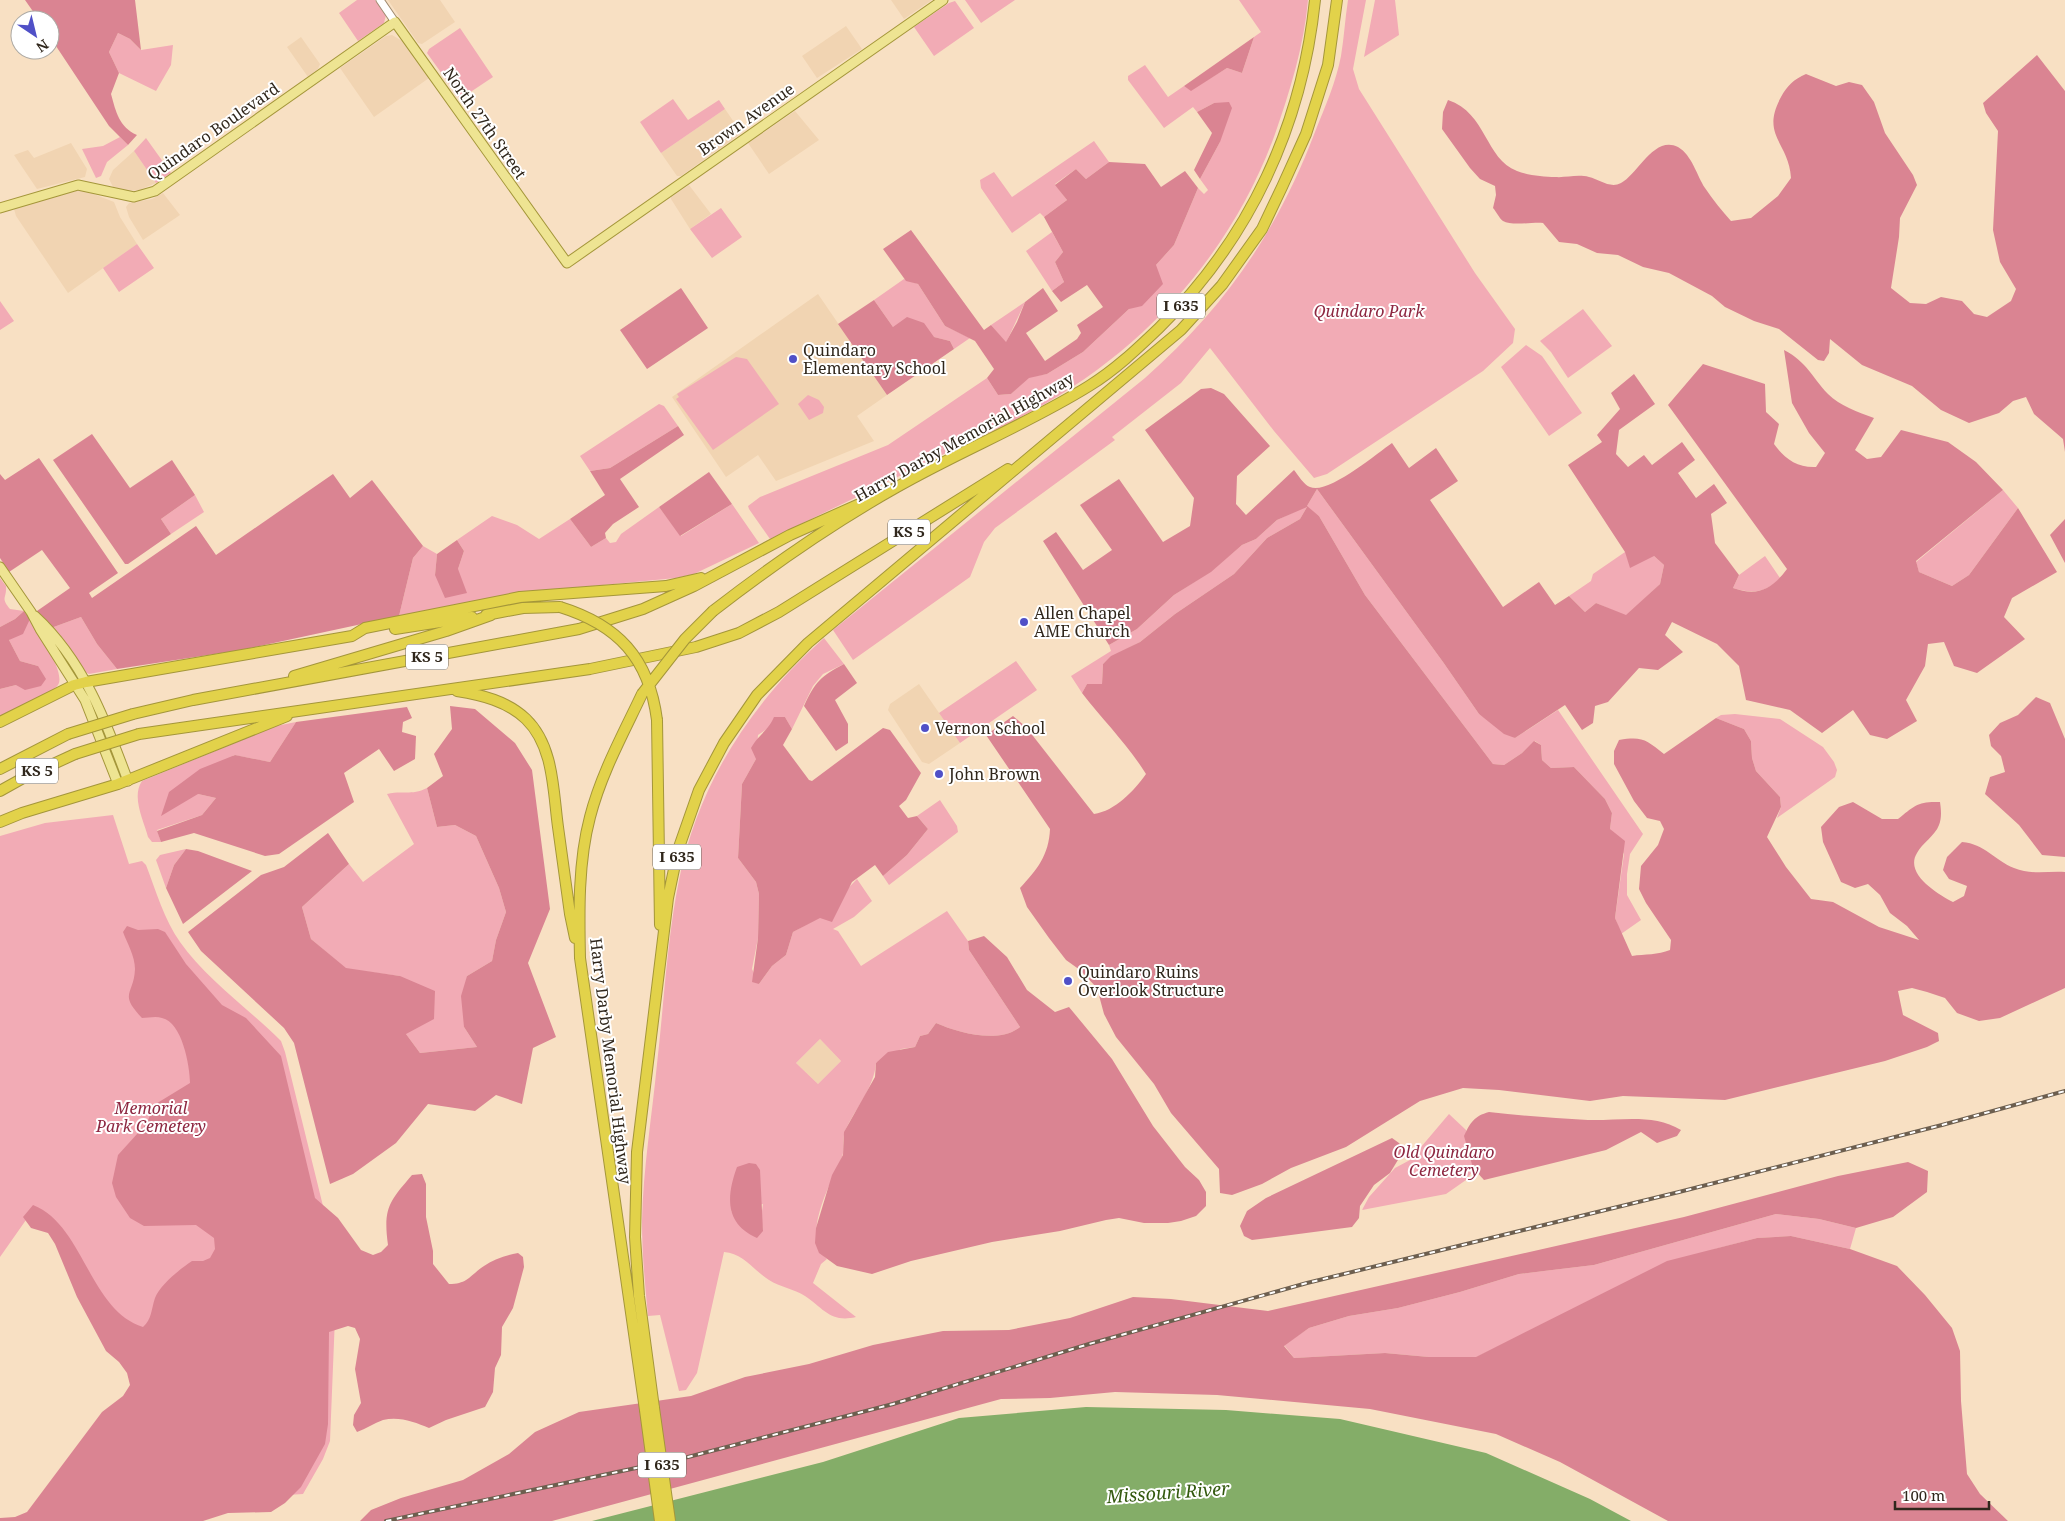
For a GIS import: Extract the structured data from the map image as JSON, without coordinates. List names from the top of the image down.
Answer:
{
  "streets": {
    "highway": ["I 635", "Harry Darby Memorial Highway", "KS 5"],
    "main road": ["Brown Avenue", "North 27th Street", "Quindaro Boulevard"]
  },
  "crossings": [
    ["Brown Avenue", "North 27th Street"],
    ["North 27th Street", "Quindaro Boulevard"],
    ["Harry Darby Memorial Highway", "KS 5"]
  ],
  "water": ["Missouri River"],
  "parks": ["Quindaro Park", "Memorial Park Cemetery", "Old Quindaro Cemetery"],
  "places": [
    "Quindaro Elementary School",
    "Allen Chapel AME Church",
    "Vernon School",
    "John Brown",
    "Quindaro Ruins Overlook Structure"
  ],
  "scale_bar": "100 m",
  "north": "bottom right"
}
